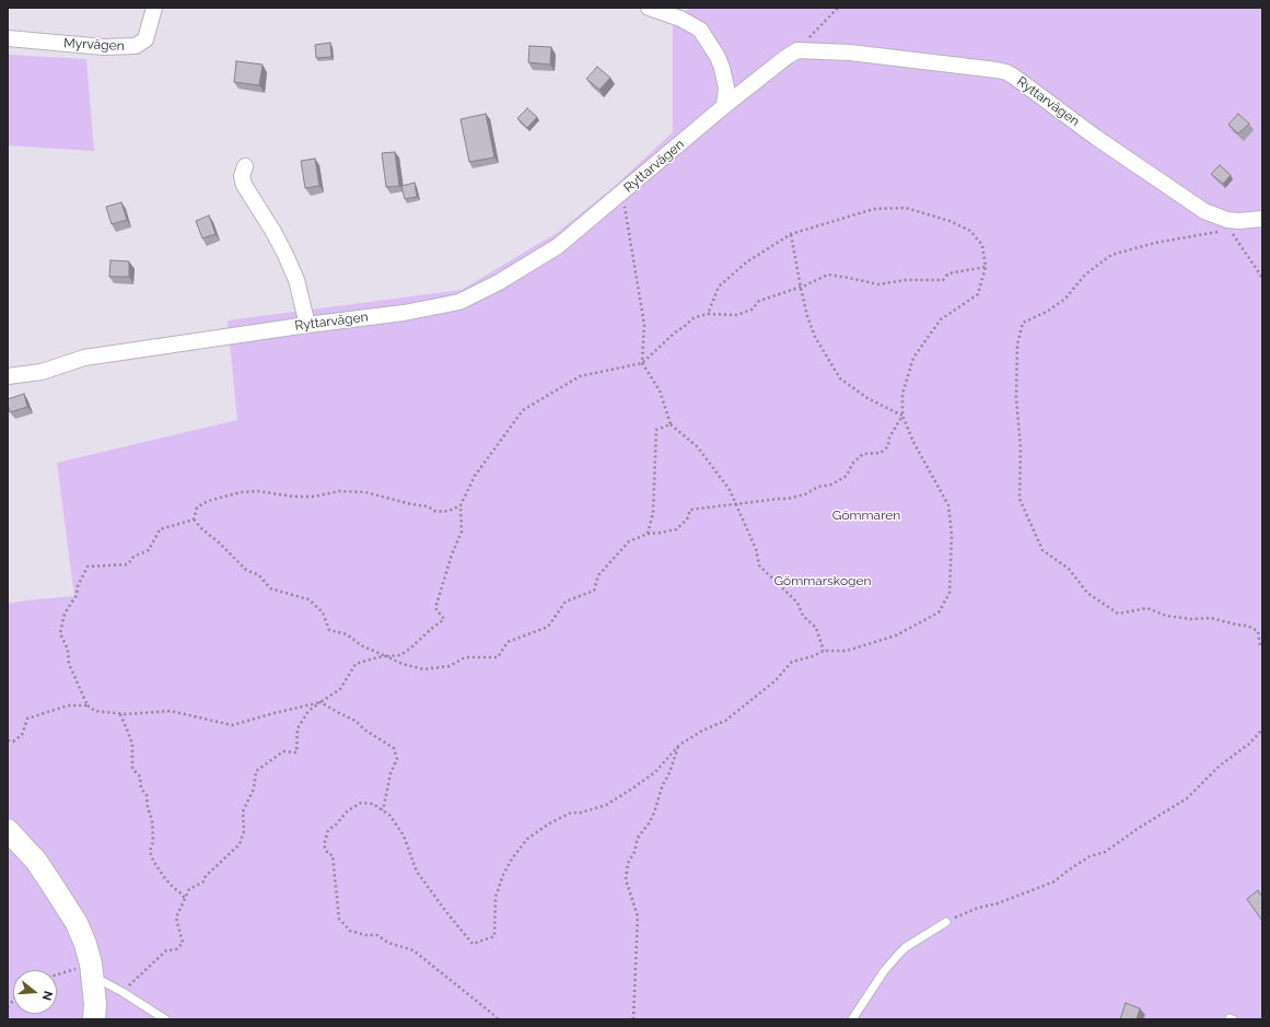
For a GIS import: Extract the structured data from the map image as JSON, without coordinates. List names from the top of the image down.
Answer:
{
  "streets": {
    "street": ["Myrvägen", "Ryttarvägen"]
  },
  "parks": ["Gömmaren", "Gömmarskogen"],
  "north": "right"
}
